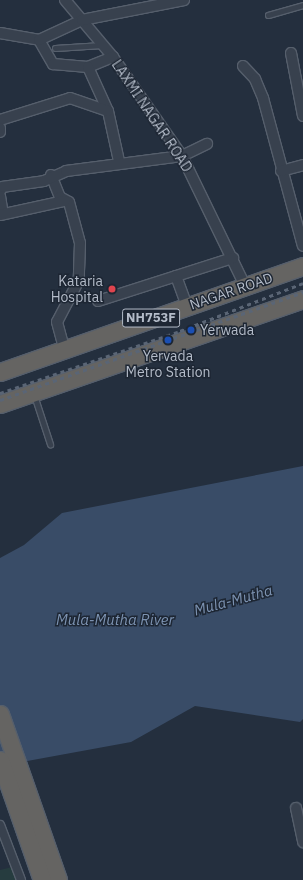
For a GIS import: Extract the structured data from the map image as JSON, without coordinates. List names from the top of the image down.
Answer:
{
  "streets": {
    "highway": ["NAGAR ROAD", "NH753F"],
    "street": ["LAXMI NAGAR ROAD"]
  },
  "crossings": [
    ["LAXMI NAGAR ROAD", "NAGAR ROAD"]
  ],
  "water": ["Mula-Mutha", "Mula-Mutha River"],
  "places": ["Kataria Hospital", "Yerwada", "Yervada Metro Station"]
}
